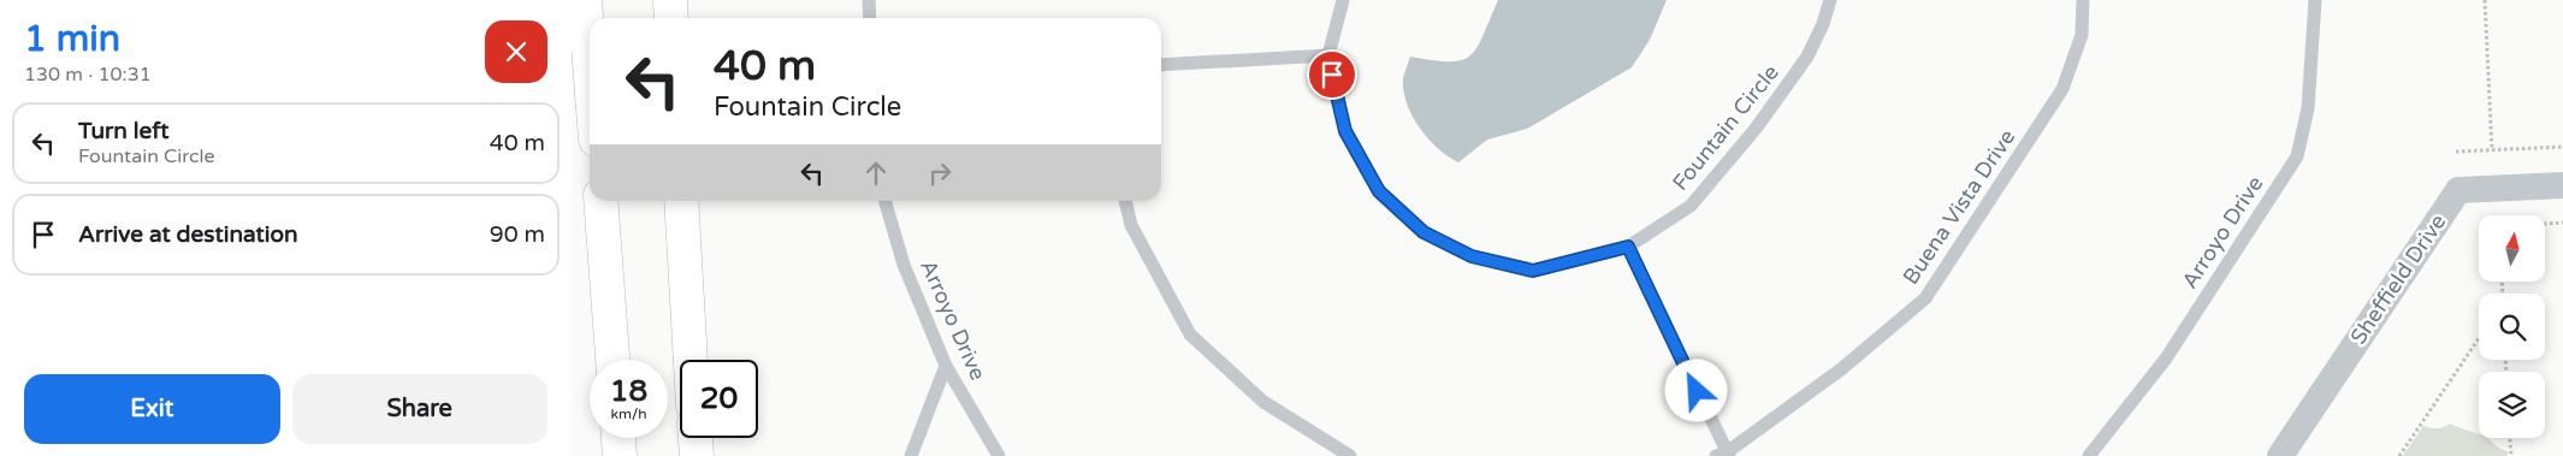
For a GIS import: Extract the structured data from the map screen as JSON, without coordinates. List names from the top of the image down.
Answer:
{
  "streets": {
    "street": ["Sheffield Drive"],
    "lane": ["Fountain Circle", "Buena Vista Drive", "Arroyo Drive"]
  },
  "north": "top",
  "page": {
    "heading": ["1 min", "130 m · 10:31"],
    "turn": ["40 m", "Fountain Circle"],
    "list": [
      {
        "name": "Turn left",
        "note": "Fountain Circle",
        "value": "40 m"
      },
      {
        "name": "Arrive at destination",
        "value": "90 m"
      }
    ],
    "speed": "18 km/h",
    "limit": "20",
    "buttons": ["Exit", "Share"]
  }
}
